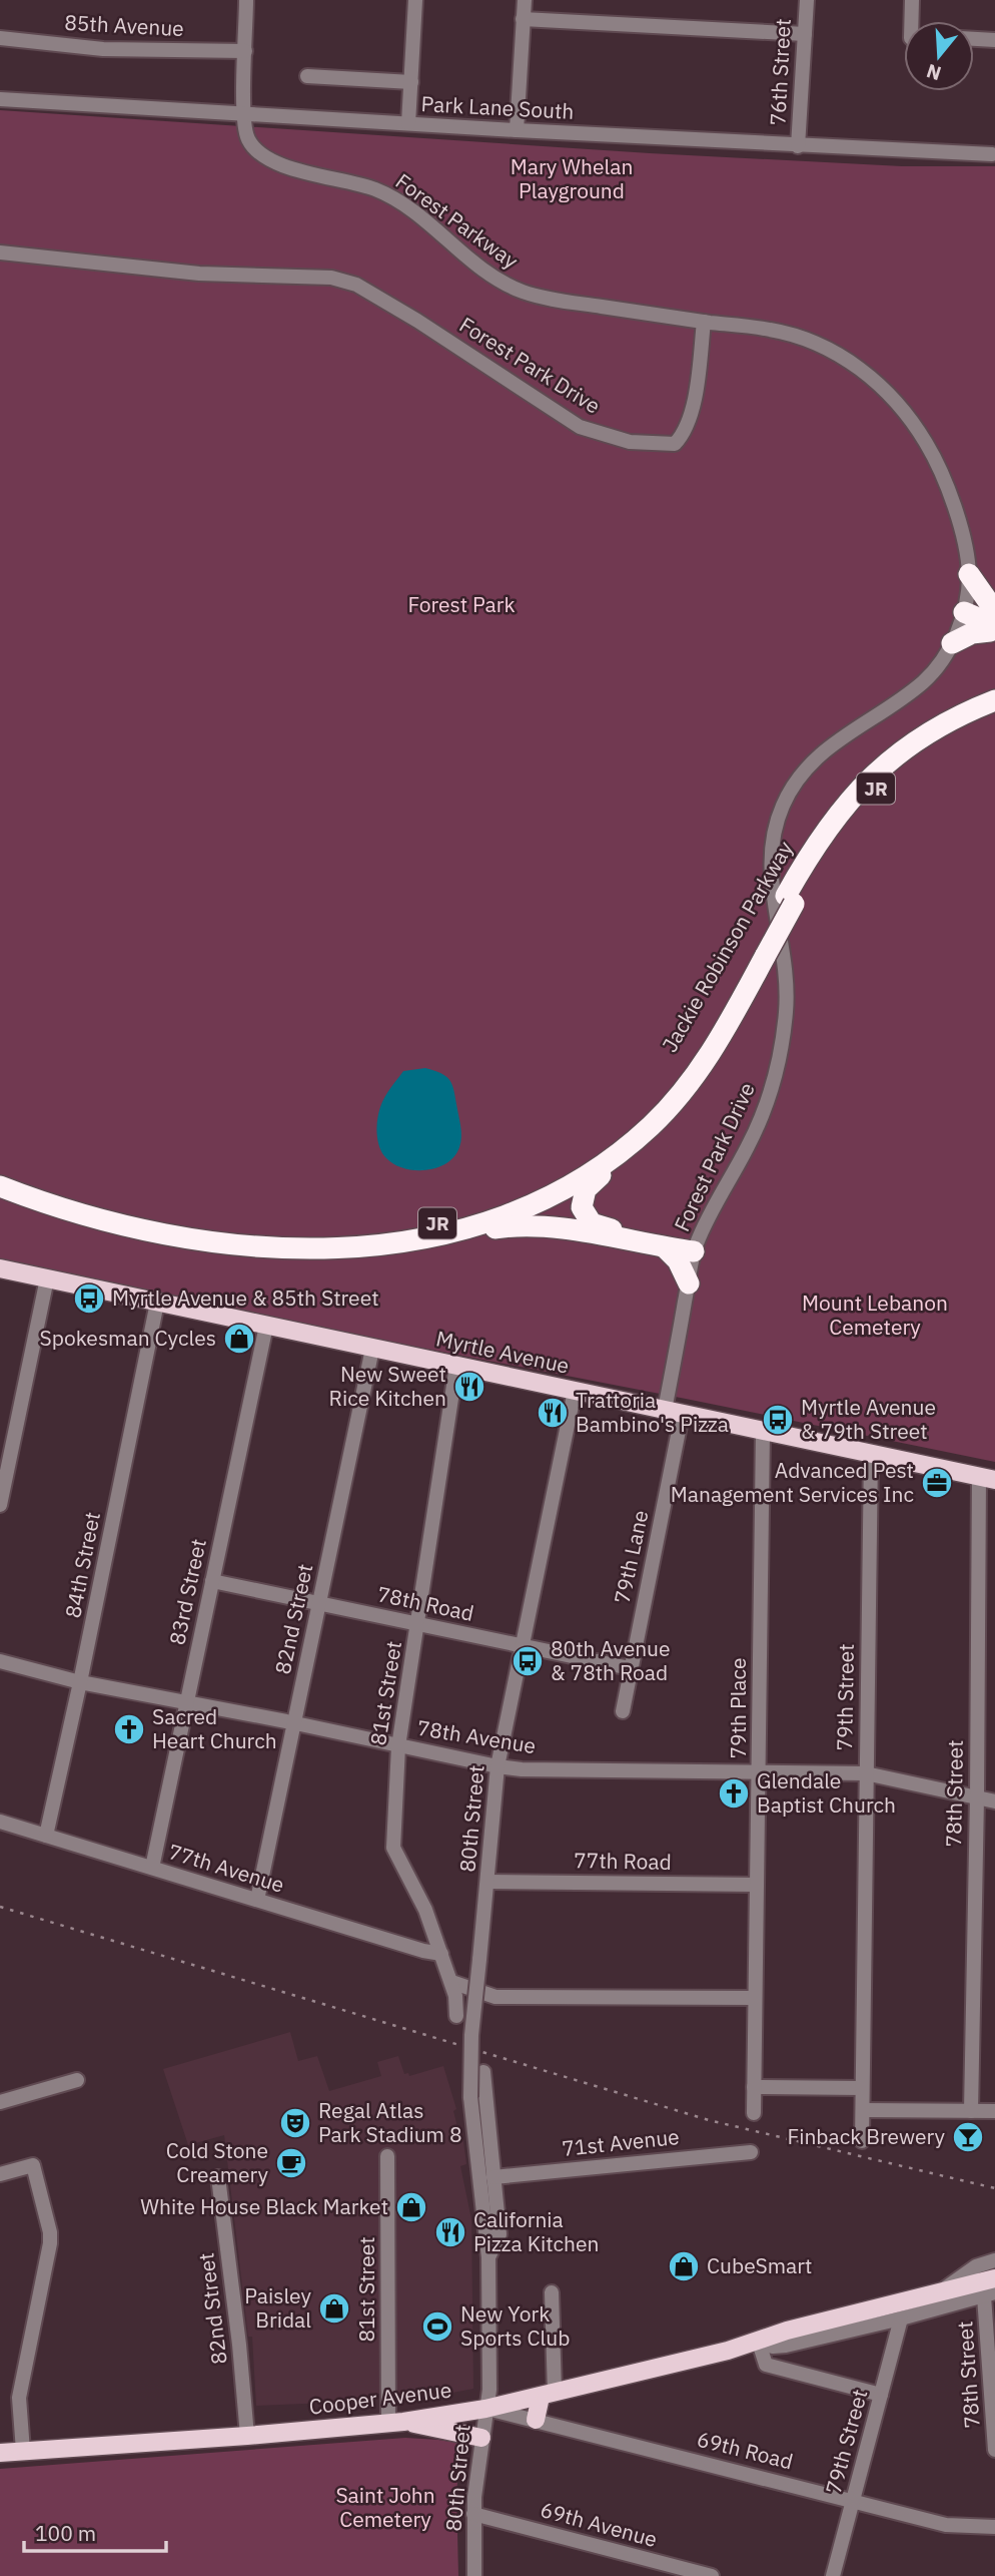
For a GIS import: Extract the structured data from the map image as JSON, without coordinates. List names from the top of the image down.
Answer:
{
  "streets": {
    "highway": ["JR", "Jackie Robinson Parkway"],
    "main road": ["Myrtle Avenue", "Cooper Avenue"],
    "street": [
      "85th Avenue",
      "76th Street",
      "Park Lane South",
      "Forest Parkway",
      "Forest Park Drive",
      "79th Lane",
      "84th Street",
      "83rd Street",
      "78th Road",
      "82nd Street",
      "81st Street",
      "79th Street",
      "79th Place",
      "78th Avenue",
      "78th Street",
      "80th Street",
      "77th Road",
      "77th Avenue",
      "71st Avenue",
      "69th Road",
      "69th Avenue"
    ]
  },
  "crossings": [
    ["85th Avenue", "Forest Parkway"],
    ["76th Street", "Park Lane South"],
    ["Park Lane South", "Forest Parkway"],
    ["Forest Parkway", "Forest Park Drive"],
    ["Forest Park Drive", "Myrtle Avenue"],
    ["Forest Park Drive", "79th Lane"],
    ["Myrtle Avenue", "79th Lane"],
    ["Myrtle Avenue", "84th Street"],
    ["Myrtle Avenue", "83rd Street"],
    ["Myrtle Avenue", "82nd Street"],
    ["Myrtle Avenue", "81st Street"],
    ["Myrtle Avenue", "79th Street"],
    ["Myrtle Avenue", "79th Place"],
    ["Myrtle Avenue", "78th Street"],
    ["Myrtle Avenue", "80th Street"],
    ["79th Lane", "78th Road"],
    ["84th Street", "78th Avenue"],
    ["84th Street", "77th Avenue"],
    ["83rd Street", "78th Road"],
    ["83rd Street", "78th Avenue"],
    ["83rd Street", "77th Avenue"],
    ["78th Road", "82nd Street"],
    ["78th Road", "81st Street"],
    ["78th Road", "80th Street"],
    ["82nd Street", "78th Avenue"],
    ["82nd Street", "77th Avenue"],
    ["82nd Street", "Cooper Avenue"],
    ["81st Street", "78th Avenue"],
    ["81st Street", "77th Avenue"],
    ["81st Street", "Cooper Avenue"],
    ["79th Street", "78th Avenue"],
    ["79th Street", "Cooper Avenue"],
    ["79th Street", "69th Road"],
    ["79th Place", "78th Avenue"],
    ["79th Place", "77th Road"],
    ["78th Avenue", "78th Street"],
    ["78th Avenue", "80th Street"],
    ["78th Street", "Cooper Avenue"],
    ["80th Street", "77th Road"],
    ["80th Street", "71st Avenue"],
    ["80th Street", "Cooper Avenue"],
    ["80th Street", "69th Road"],
    ["80th Street", "69th Avenue"],
    ["Cooper Avenue", "69th Road"]
  ],
  "parks": [
    "Mary Whelan Playground",
    "Forest Park",
    "Mount Lebanon Cemetery",
    "Saint John Cemetery"
  ],
  "places": {
    "bus stop": ["Myrtle Avenue & 85th Street", "Myrtle Avenue & 79th Street", "80th Avenue & 78th Road"],
    "shop": [
      "Spokesman Cycles",
      "White House Black Market",
      "CubeSmart",
      "Paisley Bridal"
    ],
    "restaurant": ["New Sweet Rice Kitchen", "Trattoria Bambino's Pizza", "California Pizza Kitchen"],
    "office": ["Advanced Pest Management Services Inc"],
    "church": ["Sacred Heart Church", "Glendale Baptist Church"],
    "theatre": ["Regal Atlas Park Stadium 8"],
    "bar": ["Finback Brewery"],
    "cafe": ["Cold Stone Creamery"],
    "sports": ["New York Sports Club"]
  },
  "scale_bar": "100 m",
  "north": "bottom"
}
